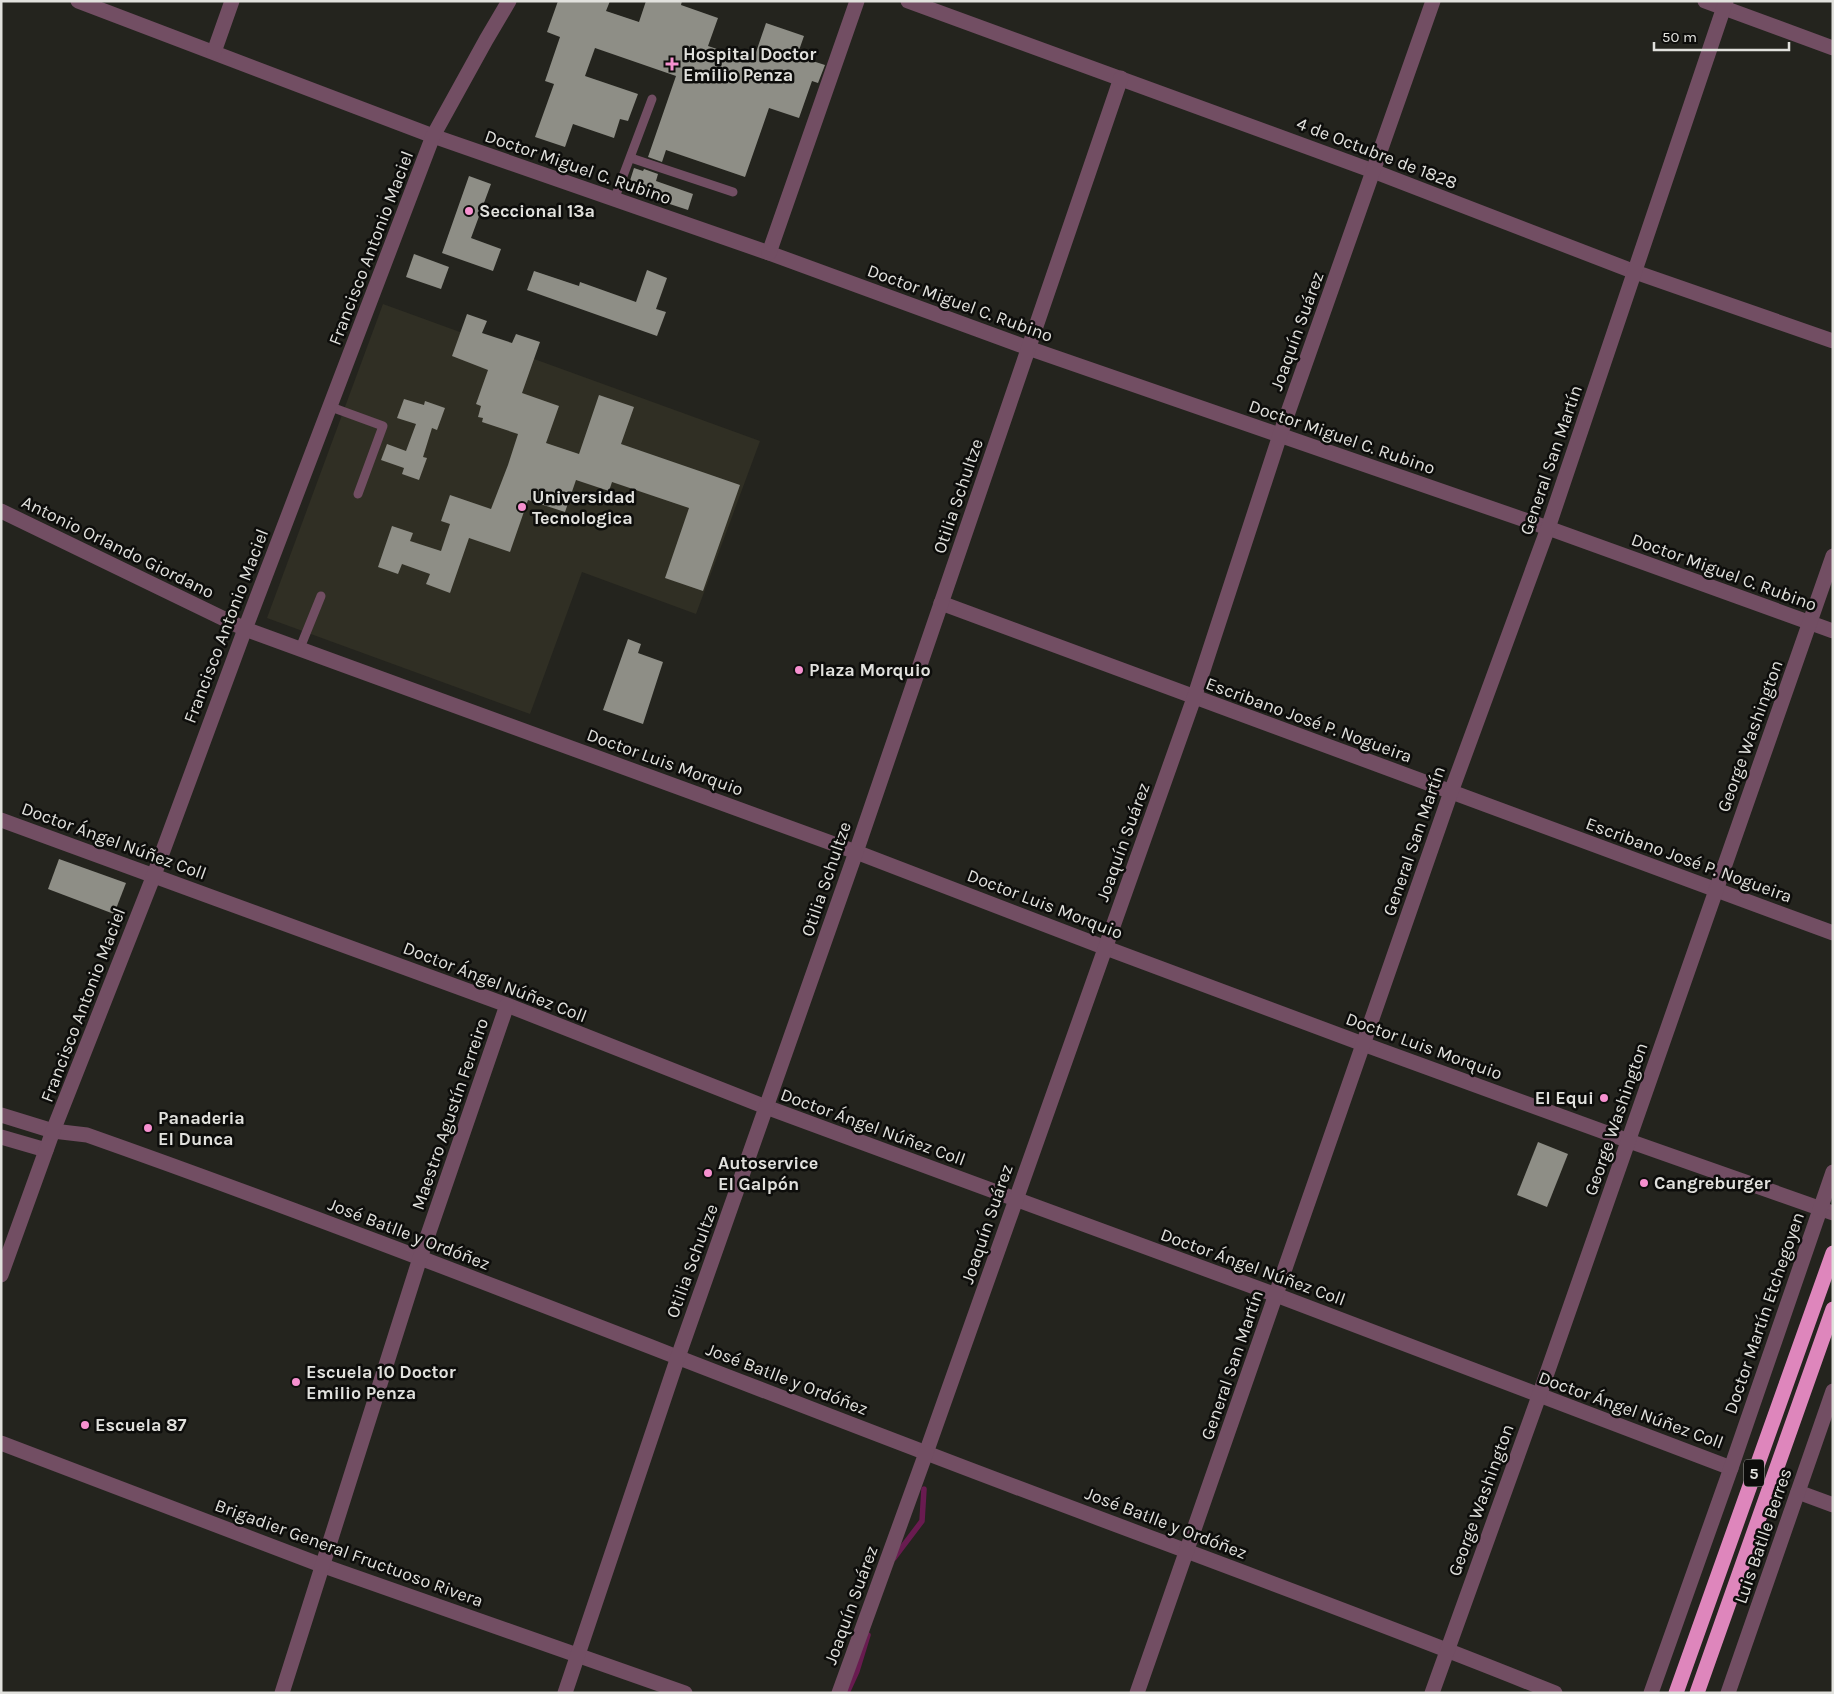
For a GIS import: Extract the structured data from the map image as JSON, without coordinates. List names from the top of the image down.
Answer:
{
  "streets": {
    "highway": ["5"],
    "street": [
      "4 de Octubre de 1828",
      "Doctor Miguel C. Rubino",
      "Francisco Antonio Maciel",
      "Joaquín Suárez",
      "General San Martín",
      "Otilia Schultze",
      "Antonio Orlando Giordano",
      "Escribano José P. Nogueira",
      "George Washington",
      "Doctor Luis Morquio",
      "Doctor Ángel Núñez Coll",
      "Maestro Agustín Ferreiro",
      "José Batlle y Ordóñez",
      "Doctor Martín Etchegoyen",
      "Luis Batlle Berres",
      "Brigadier General Fructuoso Rivera"
    ]
  },
  "crossings": [
    ["4 de Octubre de 1828", "Joaquín Suárez"],
    ["4 de Octubre de 1828", "General San Martín"],
    ["4 de Octubre de 1828", "Otilia Schultze"],
    ["Doctor Miguel C. Rubino", "Francisco Antonio Maciel"],
    ["Doctor Miguel C. Rubino", "Joaquín Suárez"],
    ["Doctor Miguel C. Rubino", "General San Martín"],
    ["Doctor Miguel C. Rubino", "Otilia Schultze"],
    ["Doctor Miguel C. Rubino", "George Washington"],
    ["Francisco Antonio Maciel", "Antonio Orlando Giordano"],
    ["Francisco Antonio Maciel", "Doctor Luis Morquio"],
    ["Francisco Antonio Maciel", "Doctor Ángel Núñez Coll"],
    ["Francisco Antonio Maciel", "José Batlle y Ordóñez"],
    ["Joaquín Suárez", "Escribano José P. Nogueira"],
    ["Joaquín Suárez", "Doctor Luis Morquio"],
    ["Joaquín Suárez", "Doctor Ángel Núñez Coll"],
    ["Joaquín Suárez", "José Batlle y Ordóñez"],
    ["General San Martín", "Escribano José P. Nogueira"],
    ["General San Martín", "Doctor Luis Morquio"],
    ["General San Martín", "Doctor Ángel Núñez Coll"],
    ["General San Martín", "José Batlle y Ordóñez"],
    ["Otilia Schultze", "Escribano José P. Nogueira"],
    ["Otilia Schultze", "Doctor Luis Morquio"],
    ["Otilia Schultze", "Doctor Ángel Núñez Coll"],
    ["Otilia Schultze", "José Batlle y Ordóñez"],
    ["Otilia Schultze", "Brigadier General Fructuoso Rivera"],
    ["Antonio Orlando Giordano", "Doctor Luis Morquio"],
    ["Escribano José P. Nogueira", "George Washington"],
    ["George Washington", "Doctor Luis Morquio"],
    ["George Washington", "Doctor Ángel Núñez Coll"],
    ["George Washington", "José Batlle y Ordóñez"],
    ["Doctor Luis Morquio", "Doctor Martín Etchegoyen"],
    ["Doctor Ángel Núñez Coll", "Maestro Agustín Ferreiro"],
    ["Doctor Ángel Núñez Coll", "Doctor Martín Etchegoyen"],
    ["Maestro Agustín Ferreiro", "José Batlle y Ordóñez"],
    ["Maestro Agustín Ferreiro", "Brigadier General Fructuoso Rivera"]
  ],
  "places": {
    "health": ["Hospital Doctor Emilio Penza"],
    "other": [
      "Seccional 13a",
      "Universidad Tecnologica",
      "Plaza Morquio",
      "El Equi",
      "Panaderia El Dunca",
      "Autoservice El Galpón",
      "Cangreburger",
      "Escuela 10 Doctor Emilio Penza",
      "Escuela 87"
    ]
  },
  "scale_bar": "50 m"
}
